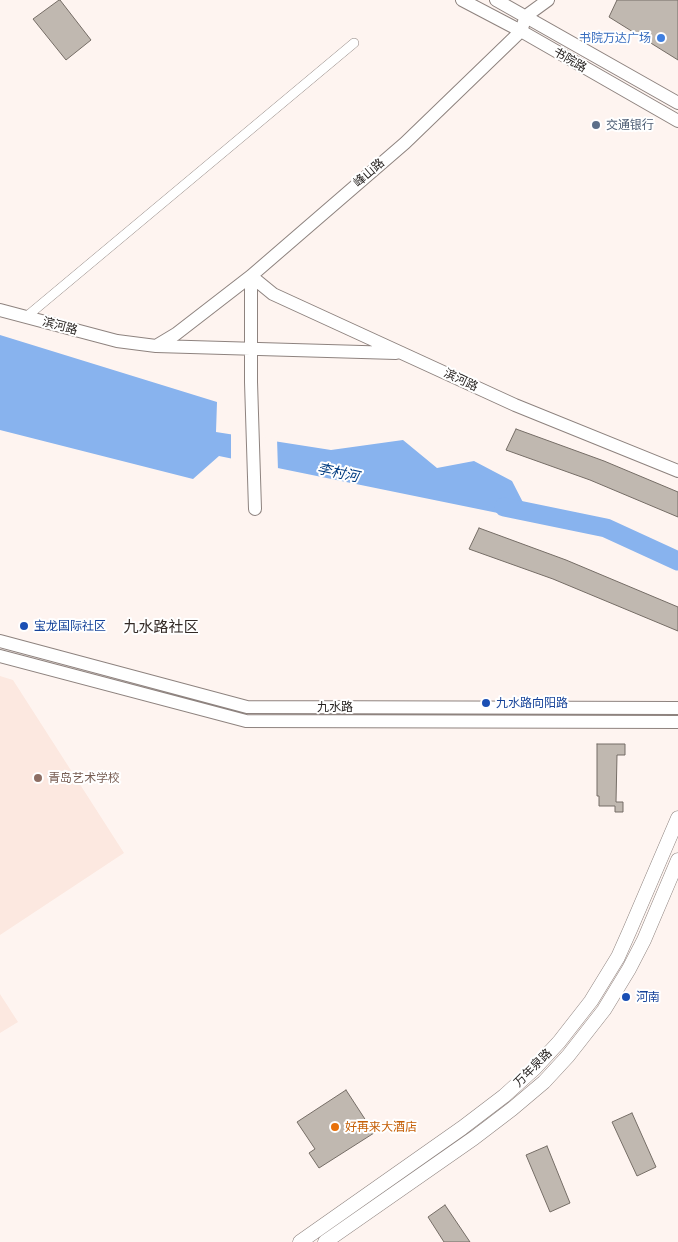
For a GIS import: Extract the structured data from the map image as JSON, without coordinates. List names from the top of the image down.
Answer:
{
  "streets": {
    "main road": [
      "书院路",
      "峰山路",
      "滨河路",
      "九水路",
      "万年泉路"
    ]
  },
  "crossings": [
    ["书院路", "峰山路"],
    ["峰山路", "滨河路"]
  ],
  "districts": ["九水路社区"],
  "water": ["李村河"],
  "places": [
    "书院万达广场",
    "交通银行",
    "宝龙国际社区",
    "九水路向阳路",
    "青岛艺术学校",
    "河南",
    "好再来大酒店"
  ]
}
